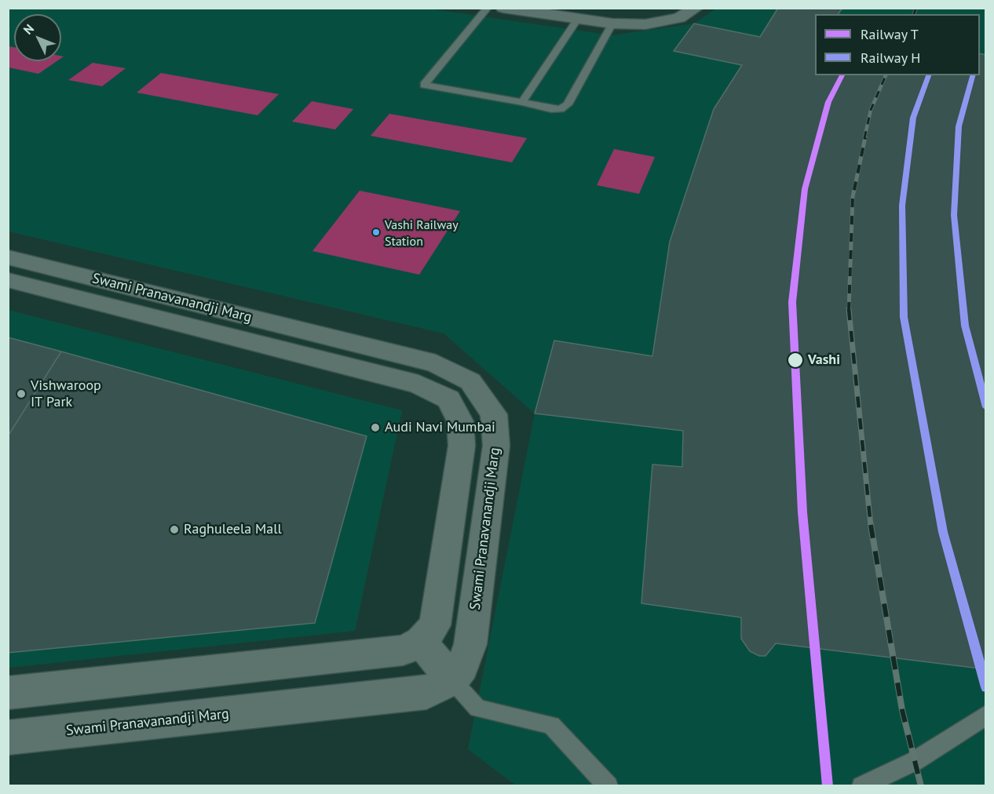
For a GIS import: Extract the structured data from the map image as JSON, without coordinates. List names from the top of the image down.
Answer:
{
  "streets": {
    "street": ["Swami Pranavanandji Marg"]
  },
  "places": [
    "Vashi Railway Station",
    "Vashi",
    "Vishwaroop IT Park",
    "Audi Navi Mumbai",
    "Raghuleela Mall"
  ],
  "lines": ["rail line T", "rail line H"],
  "legend": ["Railway T", "Railway H"],
  "north": "top left"
}
